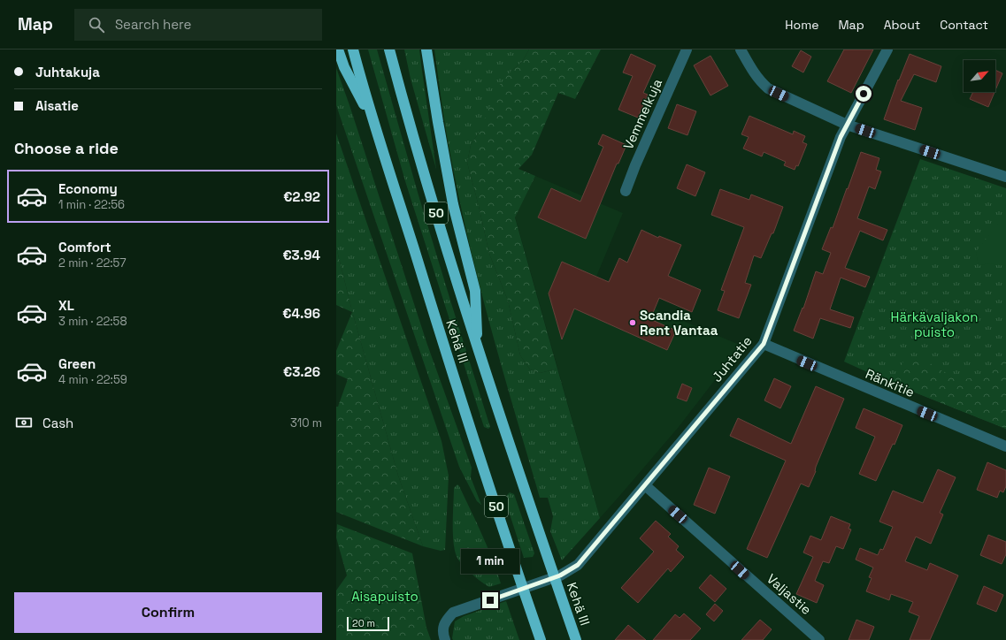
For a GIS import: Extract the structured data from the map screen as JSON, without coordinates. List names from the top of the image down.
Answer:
{
  "streets": {
    "highway": ["50", "Kehä III"],
    "street": [
      "Vemmelkuja",
      "Juhtatie",
      "Ränkitie",
      "Valjastie"
    ]
  },
  "crossings": [
    ["Juhtatie", "Ränkitie"],
    ["Juhtatie", "Valjastie"]
  ],
  "parks": ["Härkävaljakon puisto", "Aisapuisto"],
  "places": ["Scandia Rent Vantaa"],
  "scale_bar": "20 m",
  "north": "top right",
  "page": {
    "header": "Map",
    "search": "Search here",
    "nav": [
      "Home",
      "Map",
      "About",
      "Contact"
    ],
    "banner": ["Juhtakuja", "Aisatie"],
    "heading": "Choose a ride",
    "list": [
      {
        "name": "Economy",
        "note": "1 min · 22:56",
        "value": "€2.92"
      },
      {
        "name": "Comfort",
        "note": "2 min · 22:57",
        "value": "€3.94"
      },
      {
        "name": "XL",
        "note": "3 min · 22:58",
        "value": "€4.96"
      },
      {
        "name": "Green",
        "note": "4 min · 22:59",
        "value": "€3.26"
      }
    ],
    "pay": ["Cash", "310 m"],
    "bubble": "1 min",
    "buttons": "Confirm",
    "scale": "20 m"
  }
}
